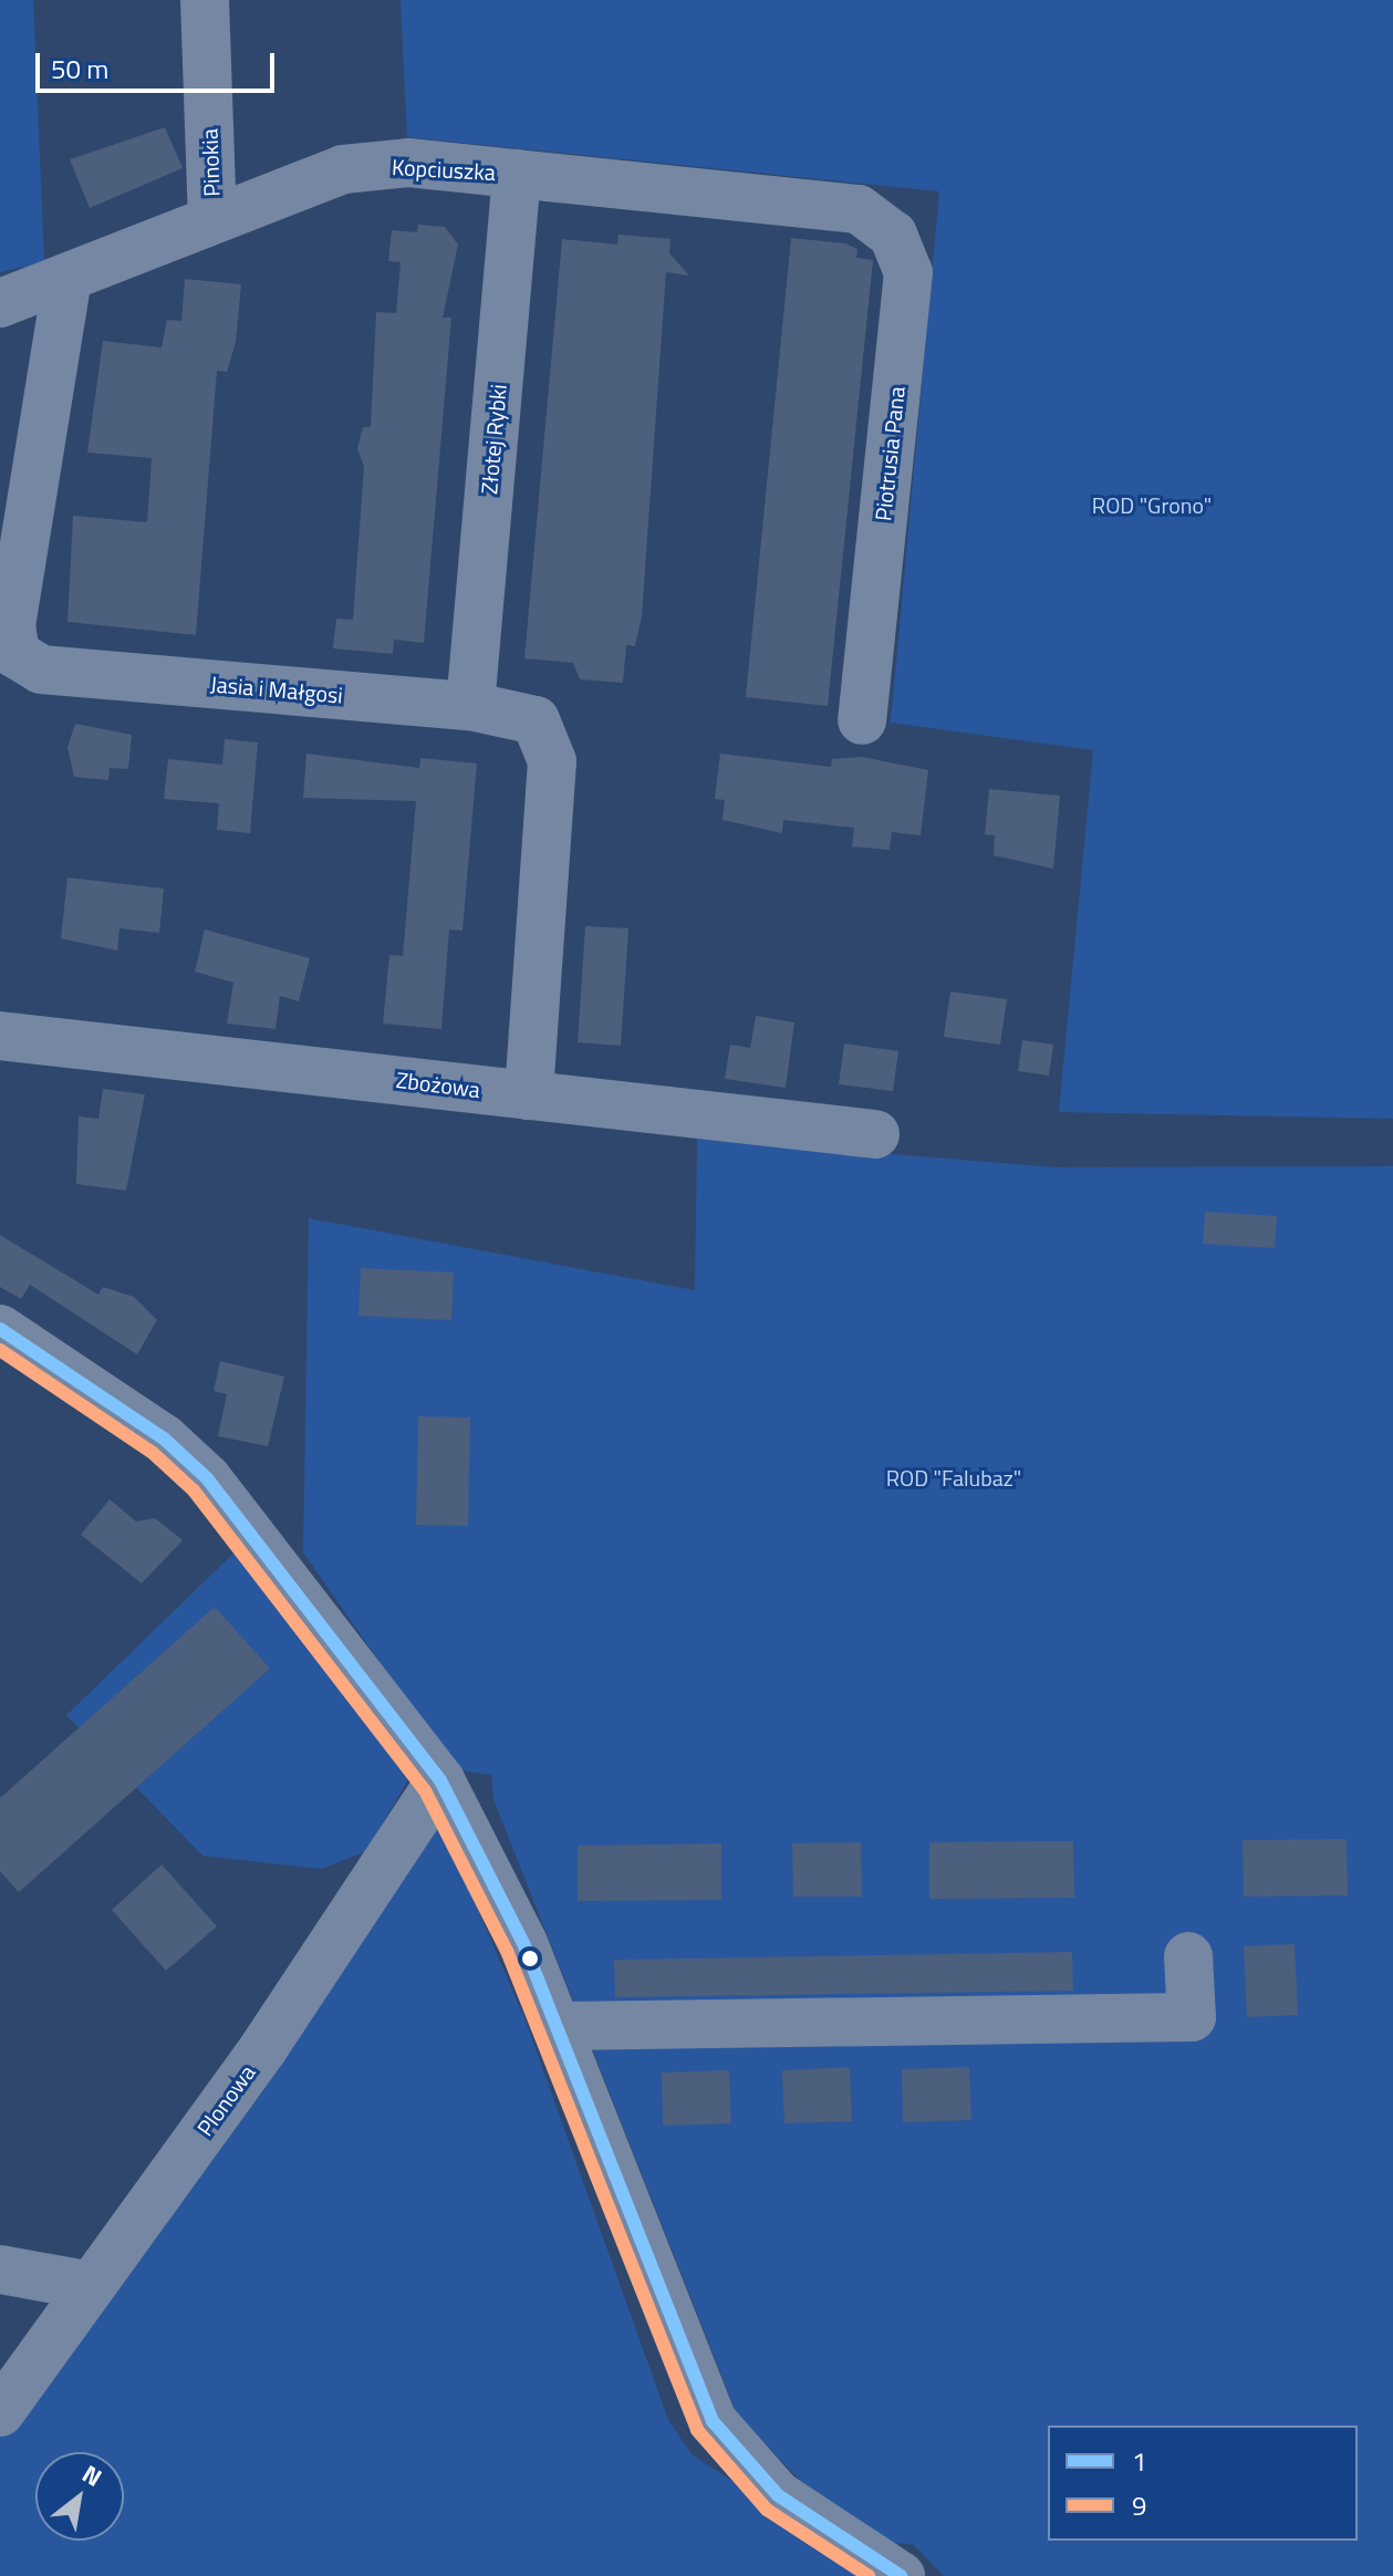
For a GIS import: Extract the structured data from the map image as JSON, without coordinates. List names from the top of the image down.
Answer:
{
  "streets": {
    "street": [
      "Pinokia",
      "Kopciuszka",
      "Złotej Rybki",
      "Piotrusia Pana",
      "Jasia i Małgosi",
      "Zbożowa",
      "Plonowa"
    ]
  },
  "crossings": [
    ["Pinokia", "Kopciuszka"],
    ["Kopciuszka", "Złotej Rybki"],
    ["Kopciuszka", "Piotrusia Pana"],
    ["Kopciuszka", "Jasia i Małgosi"],
    ["Złotej Rybki", "Jasia i Małgosi"],
    ["Jasia i Małgosi", "Zbożowa"]
  ],
  "parks": ["ROD \"Grono\"", "ROD \"Falubaz\""],
  "lines": ["transit line 1", "transit line 9"],
  "legend": ["1", "9"],
  "scale_bar": "50 m",
  "north": "top right"
}
